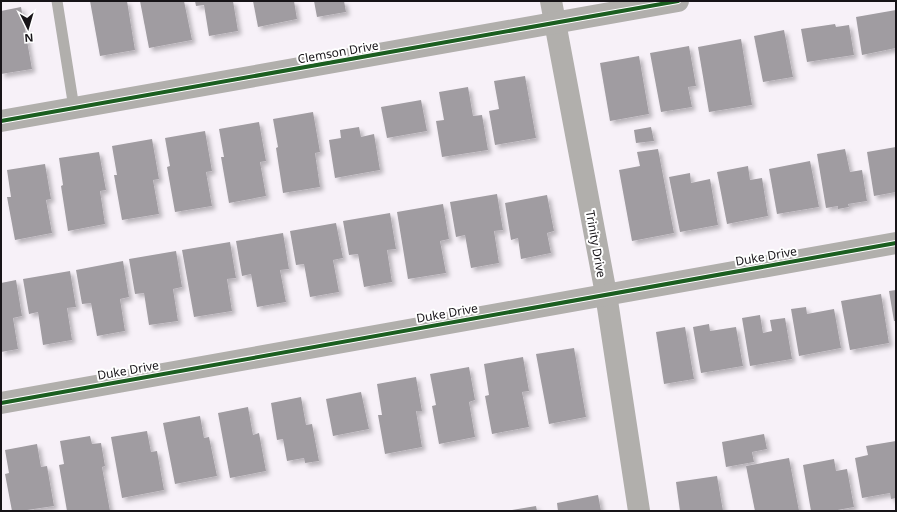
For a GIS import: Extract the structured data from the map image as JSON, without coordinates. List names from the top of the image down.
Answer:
{
  "streets": {
    "street": ["Clemson Drive", "Trinity Drive", "Duke Drive"]
  },
  "crossings": [
    ["Clemson Drive", "Trinity Drive"],
    ["Trinity Drive", "Duke Drive"]
  ],
  "north": "bottom"
}
